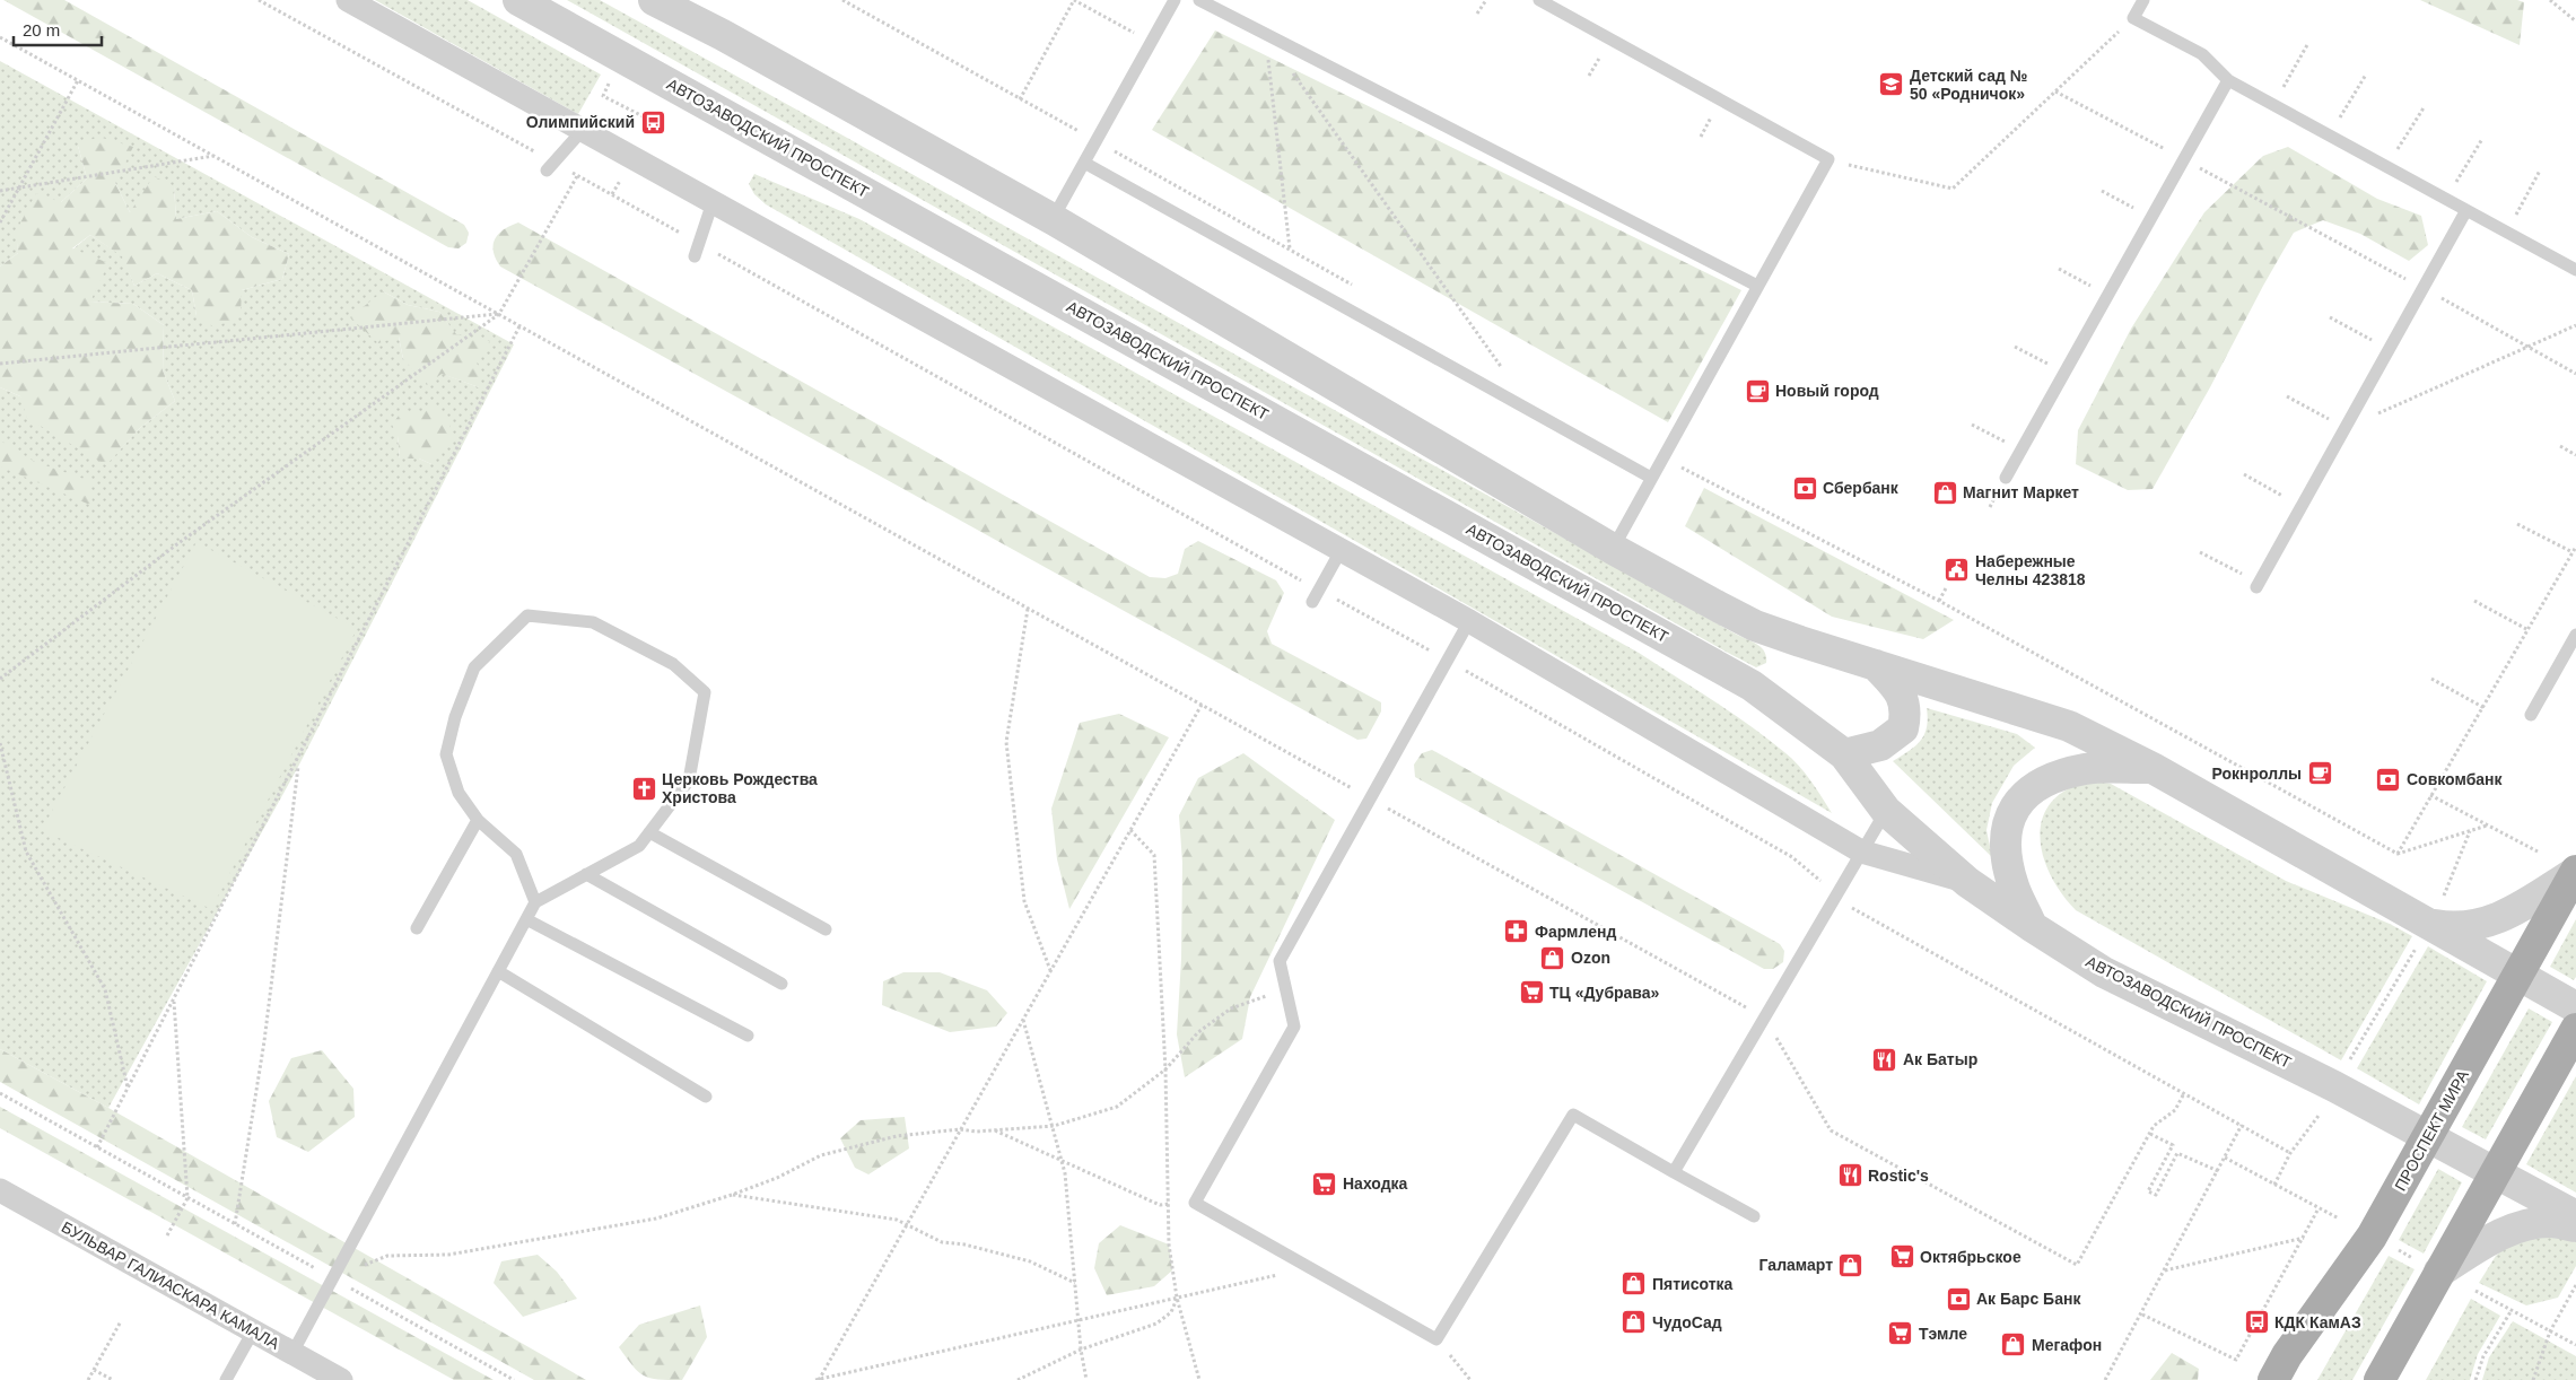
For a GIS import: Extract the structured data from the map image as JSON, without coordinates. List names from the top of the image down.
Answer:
{
  "streets": {
    "main road": ["ПРОСПЕКТ МИРА"],
    "street": ["АВТОЗАВОДСКИЙ ПРОСПЕКТ", "БУЛЬВАР ГАЛИАСКАРА КАМАЛА"]
  },
  "crossings": [
    ["АВТОЗАВОДСКИЙ ПРОСПЕКТ", "ПРОСПЕКТ МИРА"]
  ],
  "places": {
    "school or university": ["Детский сад № 50 «Родничок»"],
    "bus stop": ["Олимпийский", "КДК КамАЗ"],
    "cafe": ["Новый город", "Рокнроллы"],
    "bank": ["Сбербанк", "Совкомбанк", "Ак Барс Банк"],
    "shop": [
      "Магнит Маркет",
      "Ozon",
      "Галамарт",
      "Пятисотка",
      "ЧудоСад",
      "Мегафон"
    ],
    "public building": ["Набережные Челны 423818"],
    "church": ["Церковь Рождества Христова"],
    "pharmacy": ["Фармленд"],
    "supermarket": [
      "ТЦ «Дубрава»",
      "Находка",
      "Октябрьское",
      "Тэмле"
    ],
    "restaurant": ["Ак Батыр", "Rostic's"]
  },
  "scale_bar": "20 m"
}
